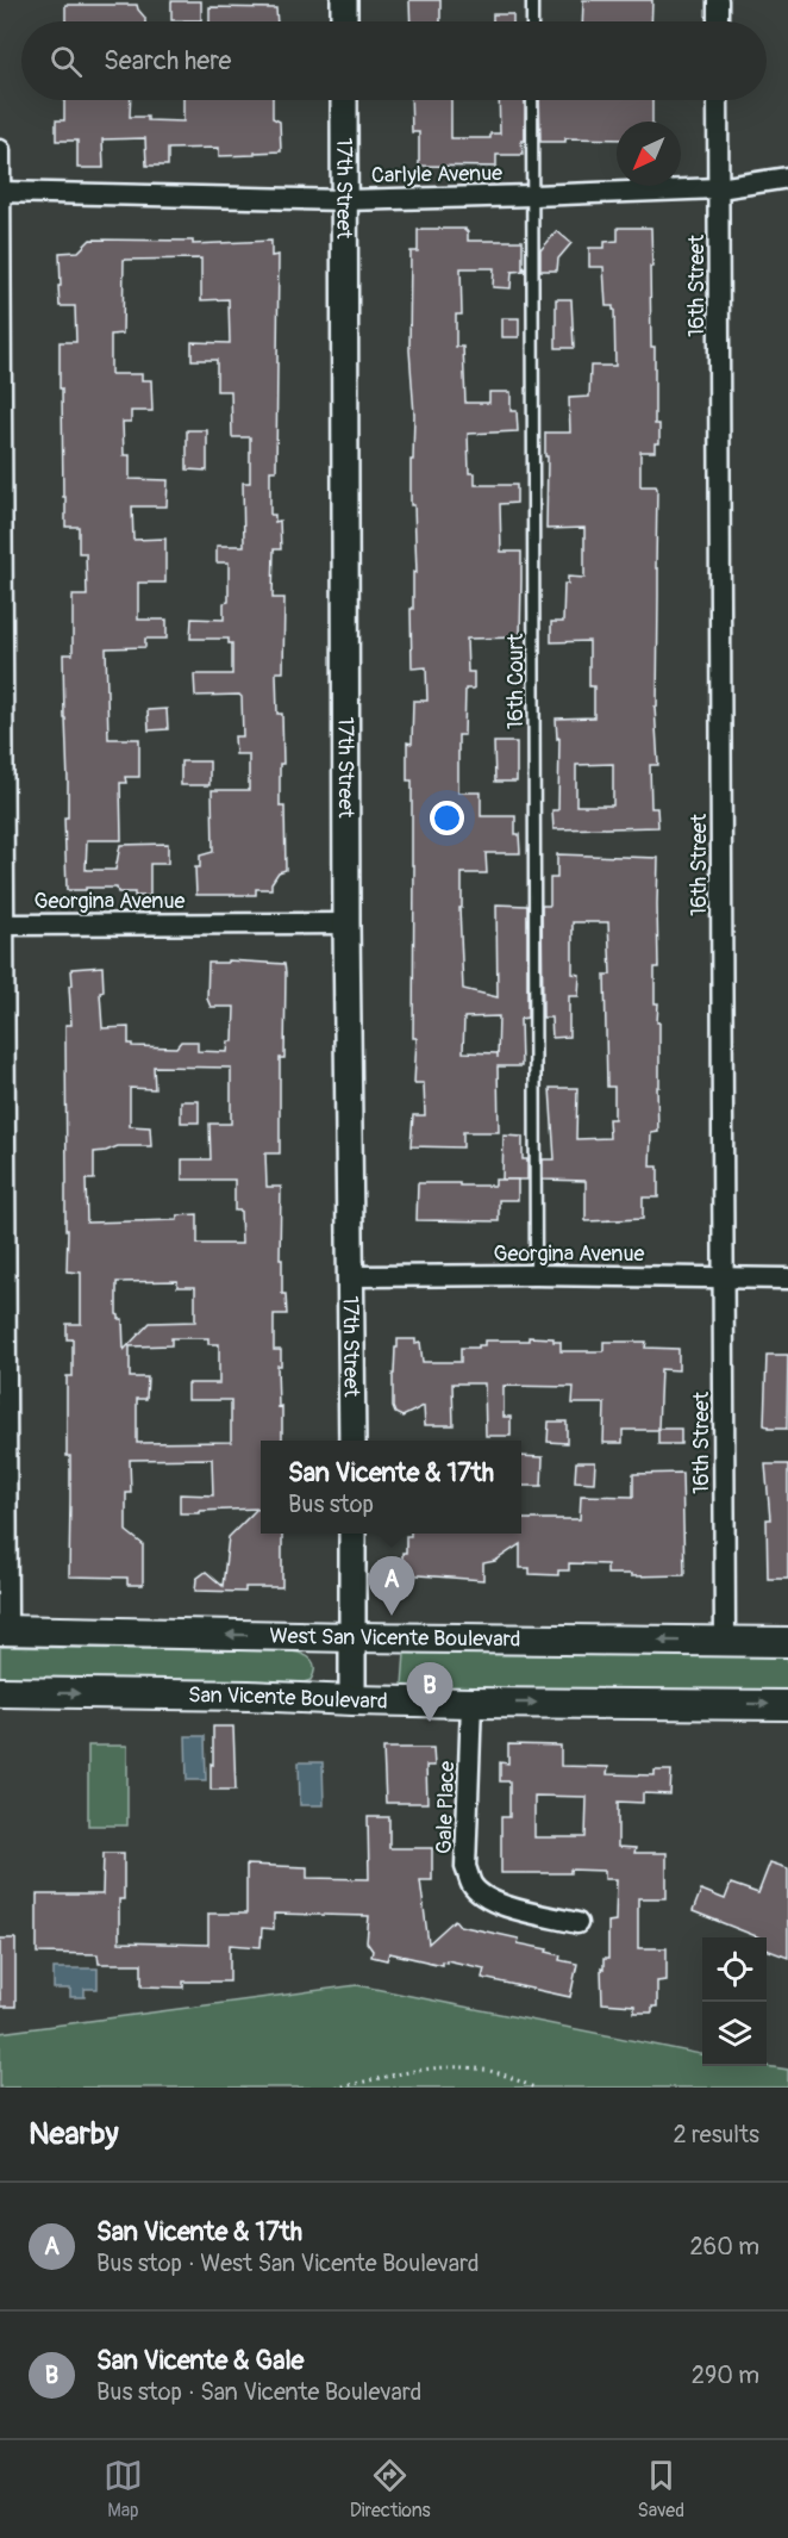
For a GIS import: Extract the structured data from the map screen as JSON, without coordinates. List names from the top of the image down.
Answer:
{
  "streets": {
    "main road": ["West San Vicente Boulevard", "San Vicente Boulevard"],
    "street": [
      "Carlyle Avenue",
      "17th Street",
      "16th Street",
      "Georgina Avenue",
      "Gale Place"
    ],
    "lane": ["16th Court"]
  },
  "crossings": [
    ["Carlyle Avenue", "17th Street"],
    ["Carlyle Avenue", "16th Street"],
    ["Carlyle Avenue", "16th Court"],
    ["17th Street", "Georgina Avenue"],
    ["16th Street", "Georgina Avenue"],
    ["16th Street", "West San Vicente Boulevard"],
    ["16th Court", "Georgina Avenue"],
    ["San Vicente Boulevard", "Gale Place"]
  ],
  "one_way": ["West San Vicente Boulevard", "San Vicente Boulevard"],
  "north": "bottom left",
  "page": {
    "search": "Search here",
    "popup": ["San Vicente & 17th", "Bus stop"],
    "pins": ["A", "B"],
    "heading": ["Nearby", "2 results"],
    "list": [
      {
        "mark": "A",
        "name": "San Vicente & 17th",
        "note": "Bus stop · West San Vicente Boulevard",
        "value": "260 m"
      },
      {
        "mark": "B",
        "name": "San Vicente & Gale",
        "note": "Bus stop · San Vicente Boulevard",
        "value": "290 m"
      }
    ],
    "nav": ["Map", "Directions", "Saved"]
  }
}
